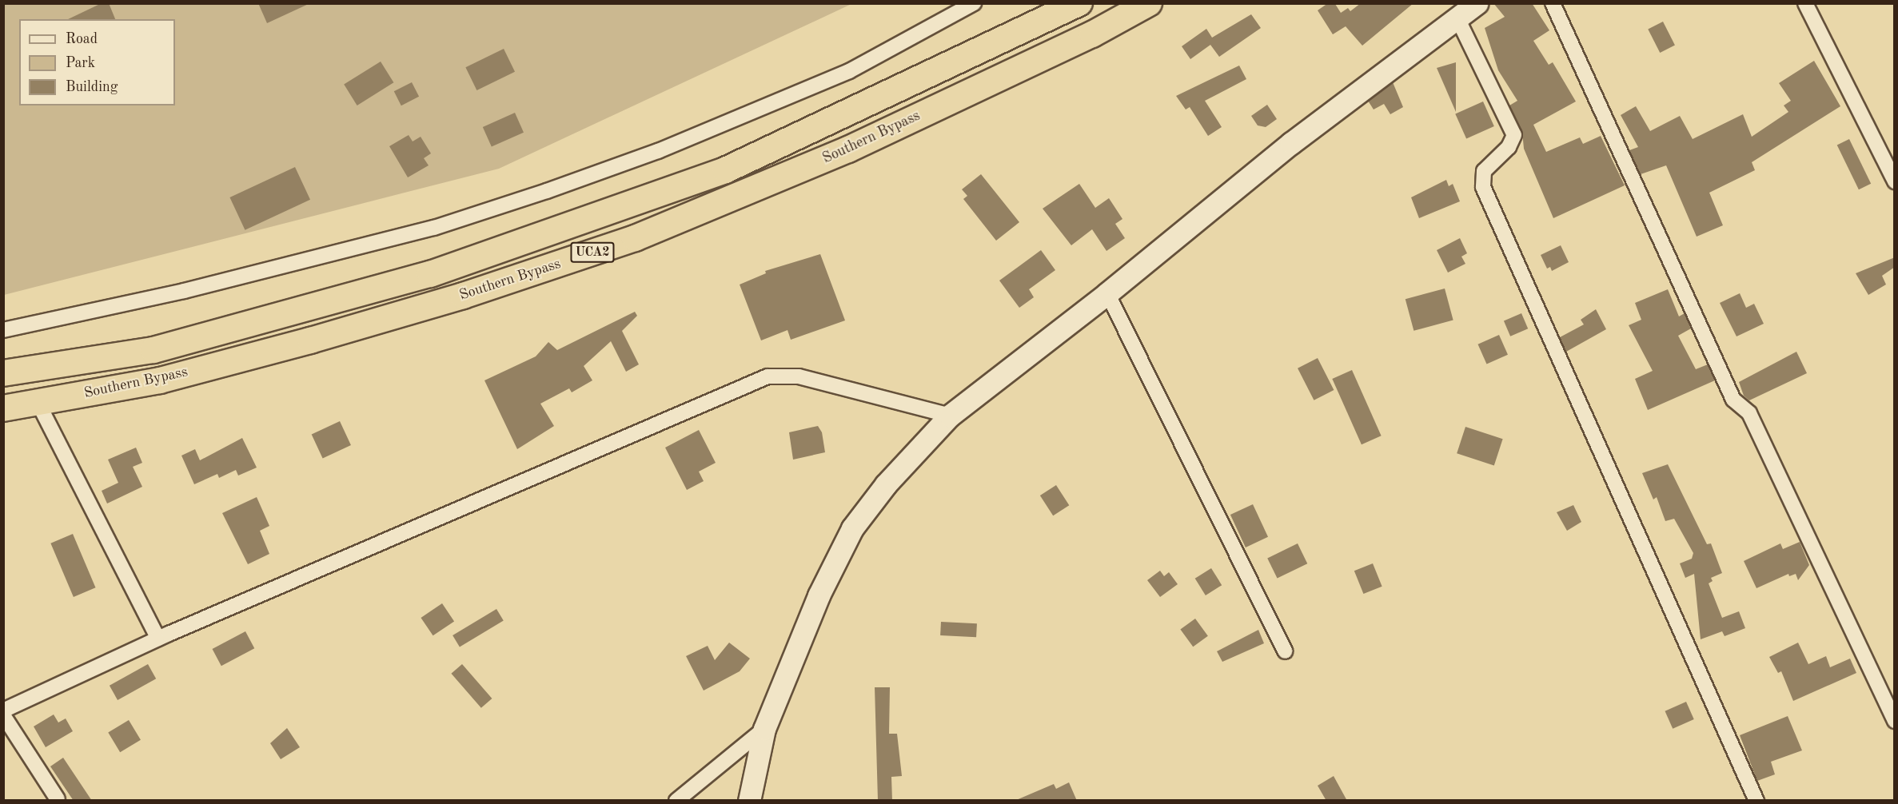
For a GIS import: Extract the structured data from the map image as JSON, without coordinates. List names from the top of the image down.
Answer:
{
  "streets": {
    "highway": ["Southern Bypass", "UCA2"]
  },
  "legend": ["Road", "Park", "Building"]
}
